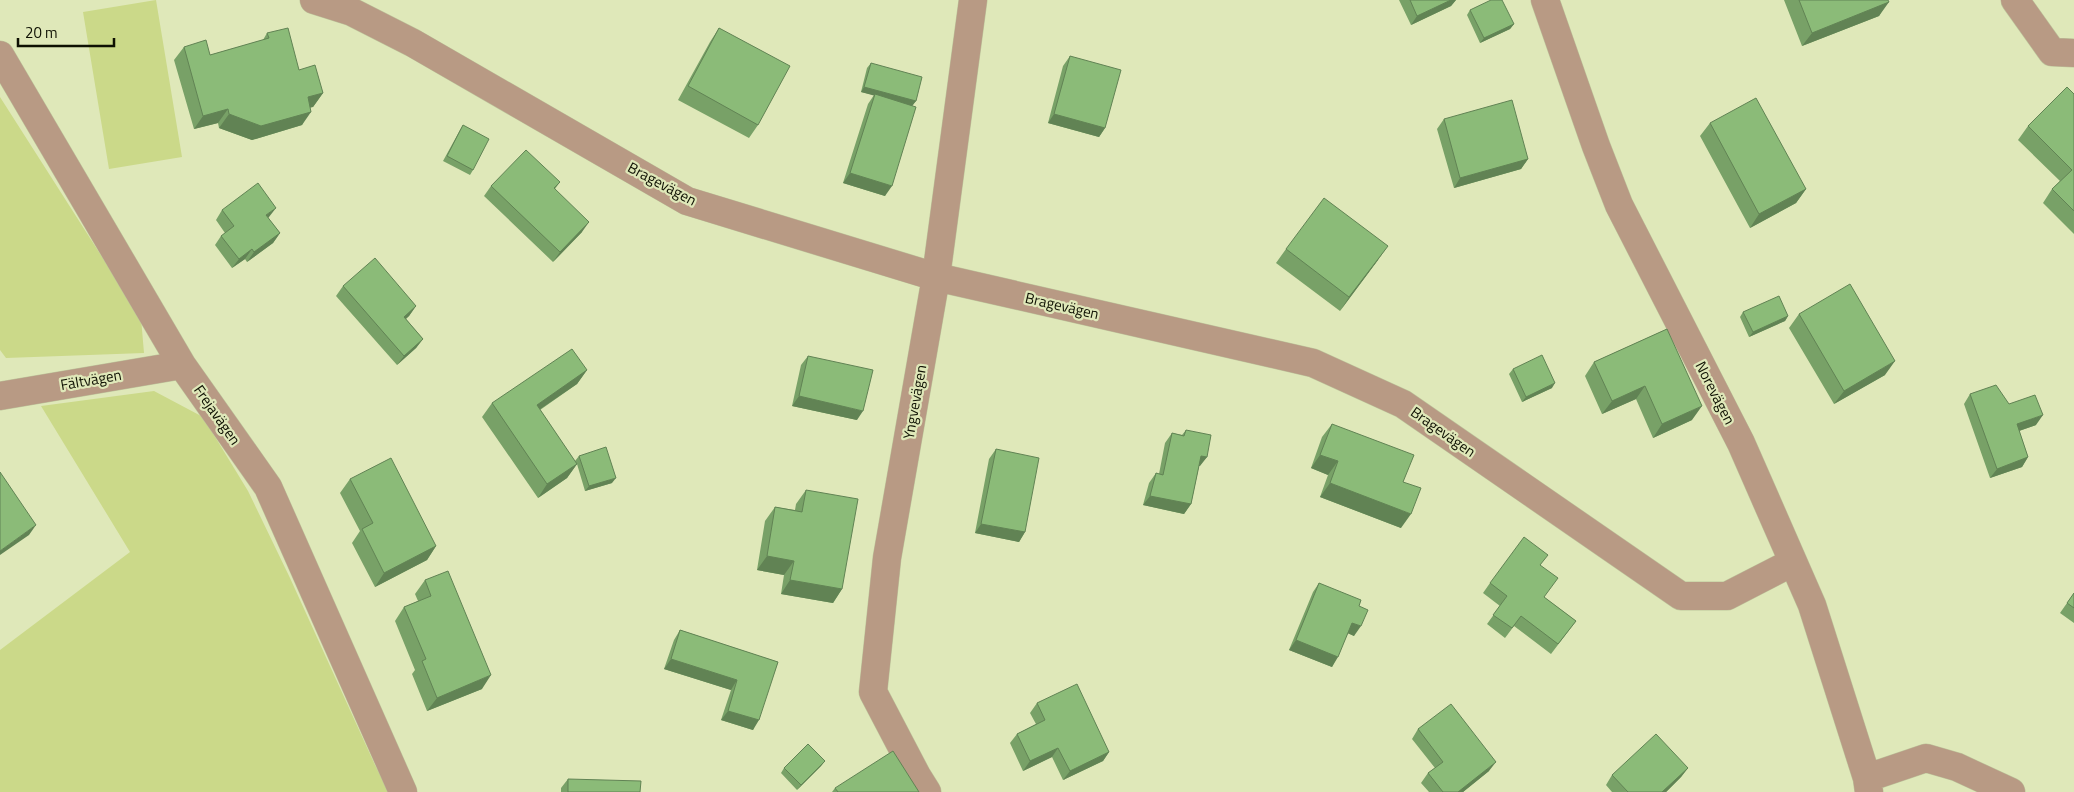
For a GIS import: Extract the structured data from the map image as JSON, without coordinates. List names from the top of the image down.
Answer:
{
  "streets": {
    "street": [
      "Bragevägen",
      "Fältvägen",
      "Norevägen",
      "Yngvevägen",
      "Frejavägen"
    ]
  },
  "crossings": [
    ["Bragevägen", "Norevägen"],
    ["Bragevägen", "Yngvevägen"],
    ["Fältvägen", "Frejavägen"]
  ],
  "scale_bar": "20 m"
}
